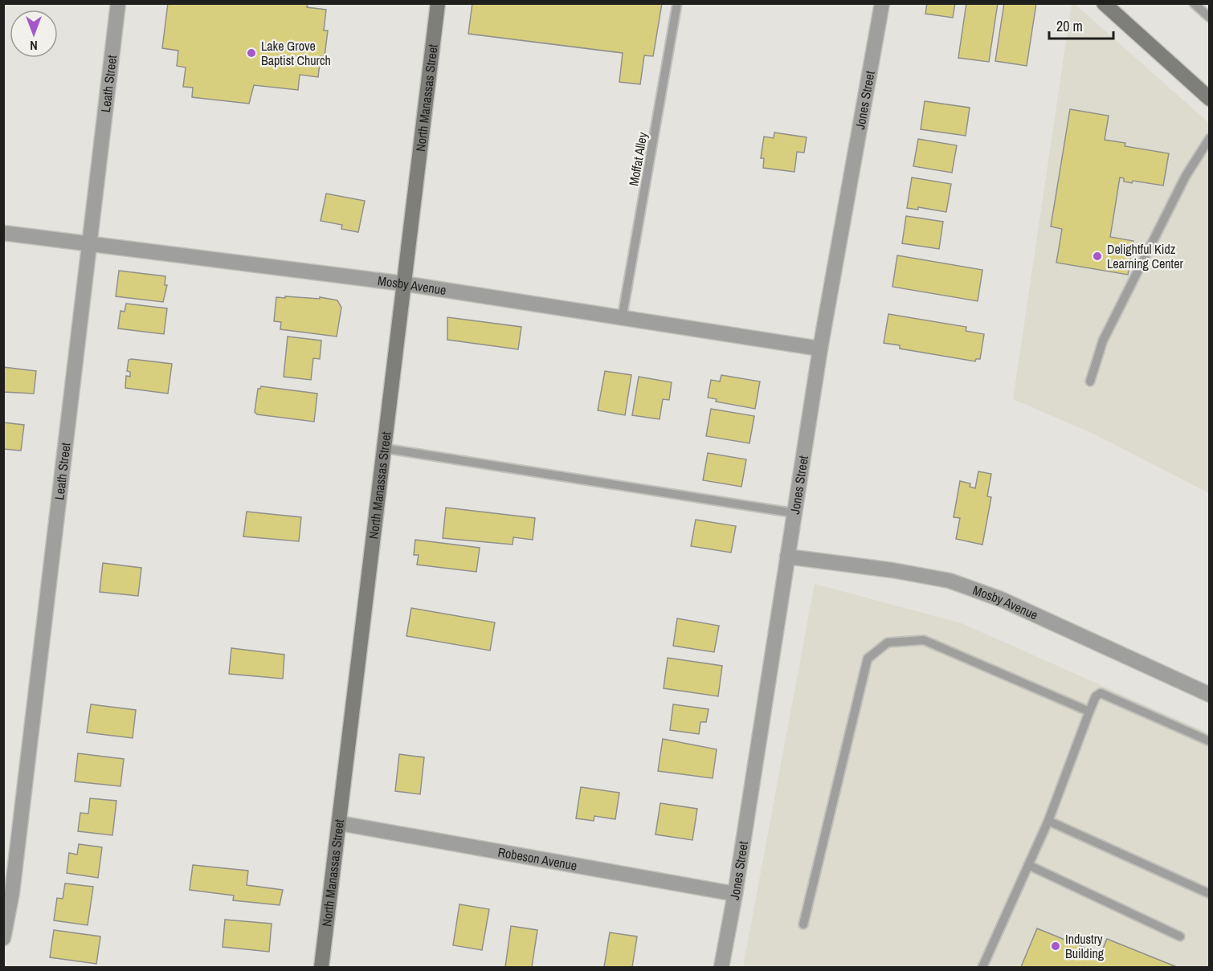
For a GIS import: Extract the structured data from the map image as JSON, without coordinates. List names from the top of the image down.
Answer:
{
  "streets": {
    "street": [
      "Leath Street",
      "North Manassas Street",
      "Jones Street",
      "Mosby Avenue",
      "Robeson Avenue"
    ],
    "lane": ["Moffat Alley"]
  },
  "crossings": [
    ["Leath Street", "Mosby Avenue"],
    ["North Manassas Street", "Mosby Avenue"],
    ["North Manassas Street", "Robeson Avenue"],
    ["Jones Street", "Mosby Avenue"],
    ["Jones Street", "Robeson Avenue"],
    ["Moffat Alley", "Mosby Avenue"]
  ],
  "places": ["Lake Grove Baptist Church", "Delightful Kidz Learning Center", "Industry Building"],
  "scale_bar": "20 m",
  "north": "bottom"
}
